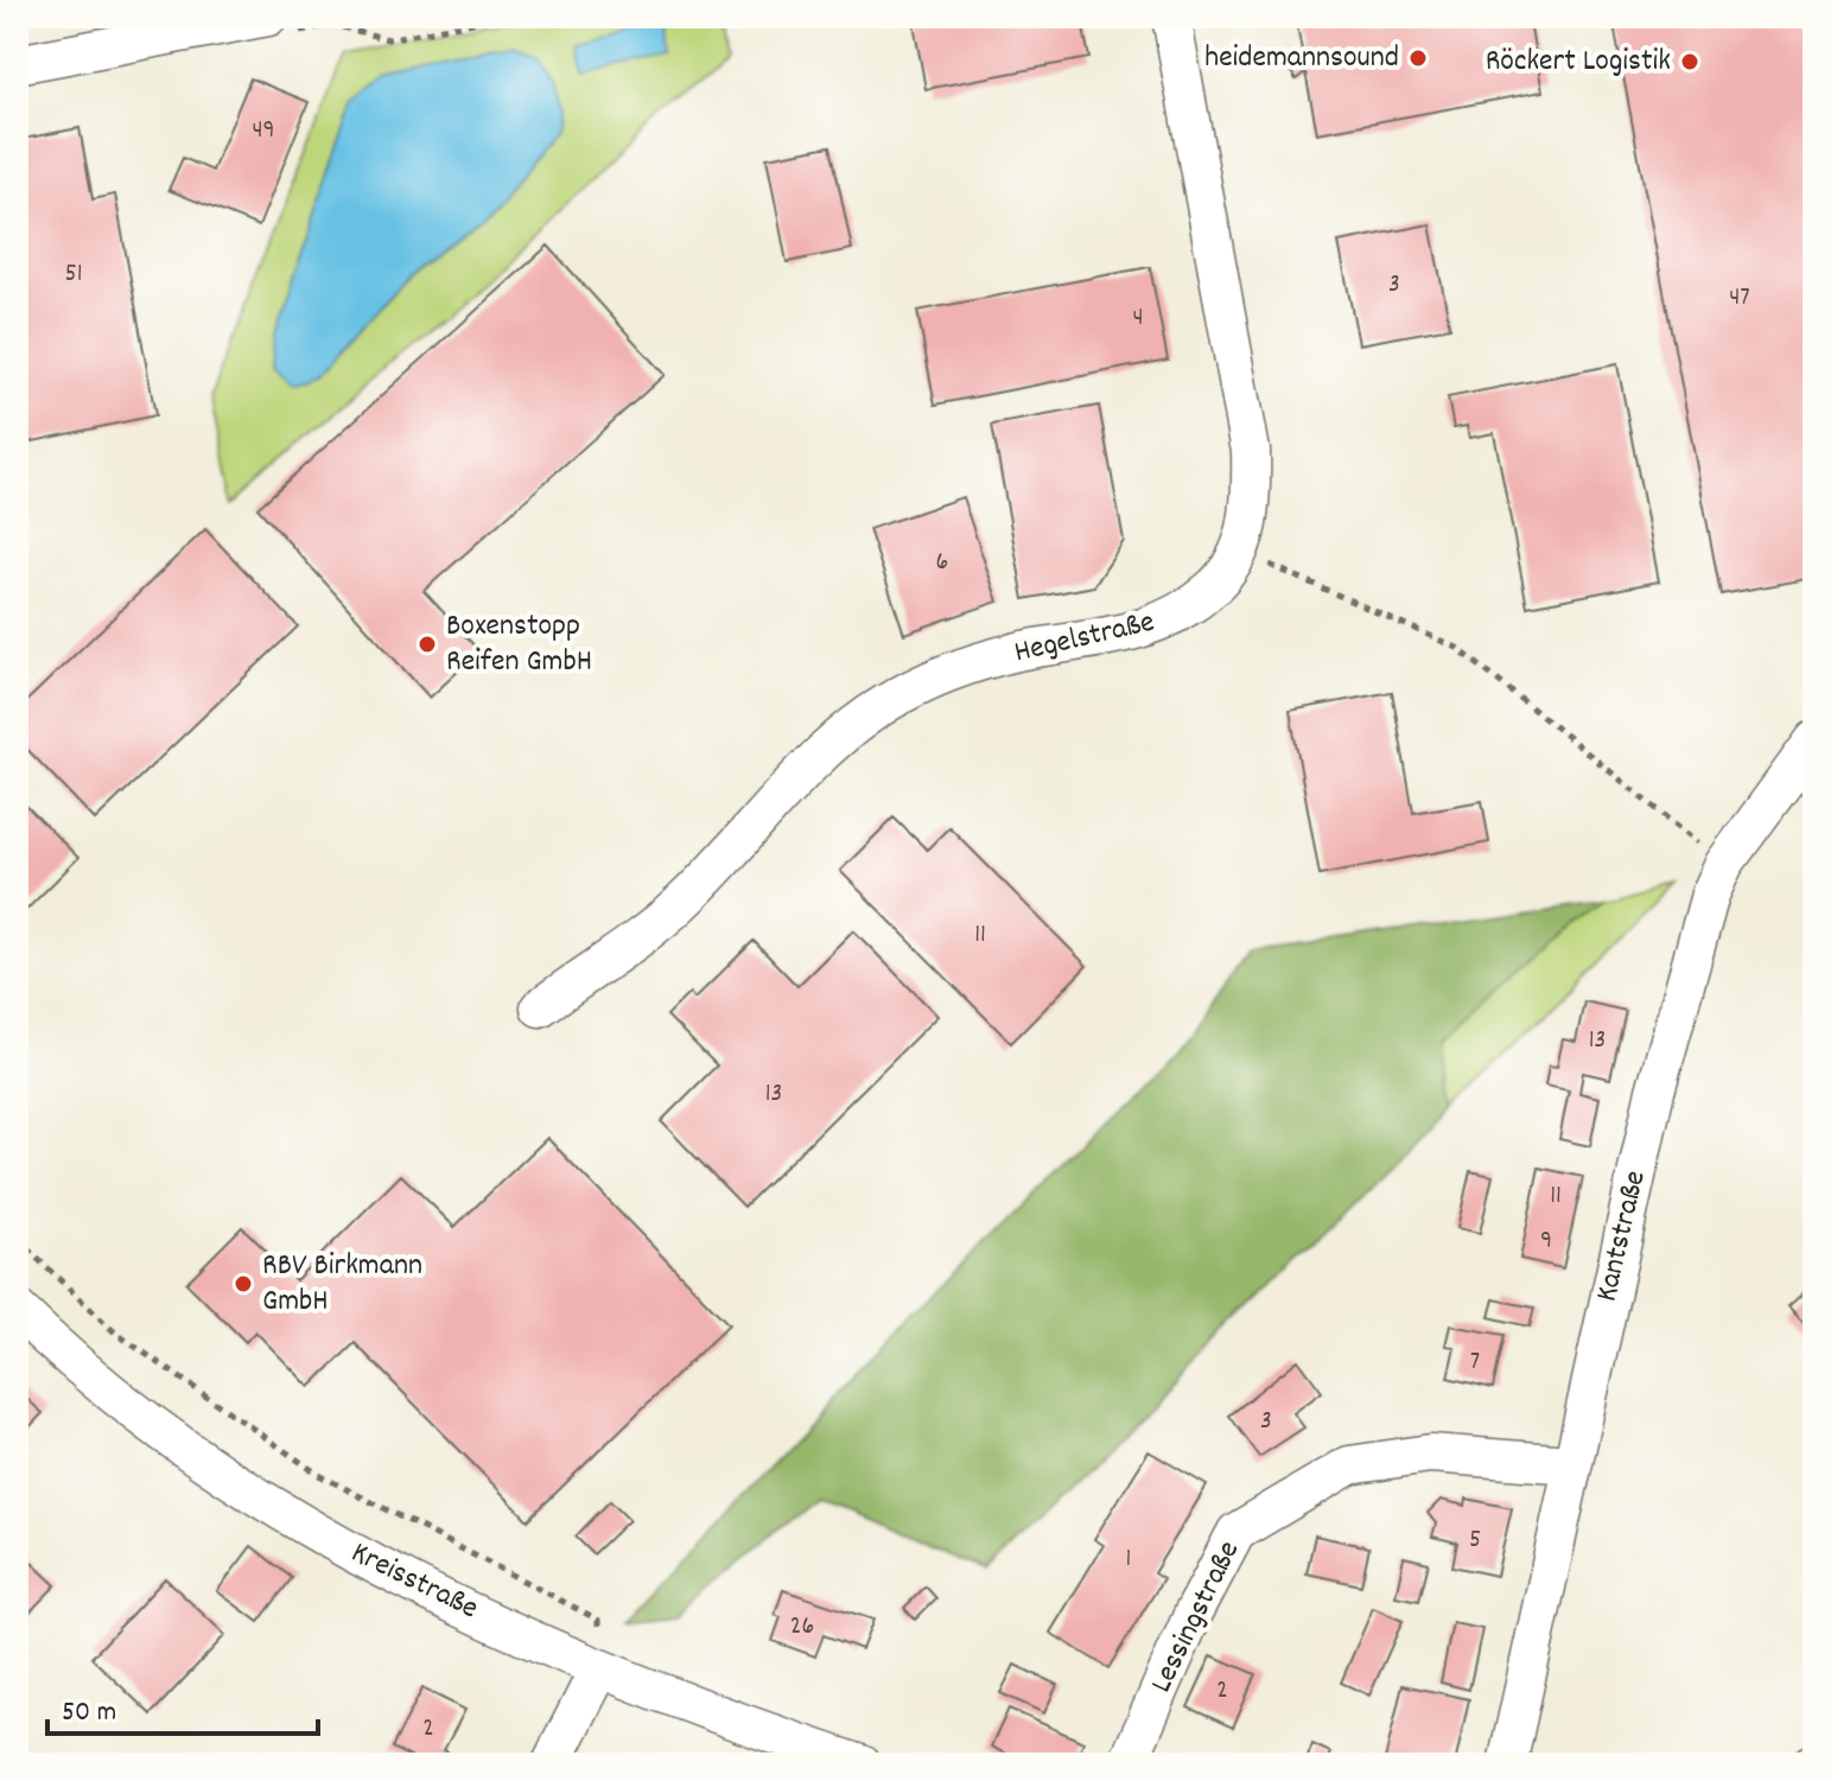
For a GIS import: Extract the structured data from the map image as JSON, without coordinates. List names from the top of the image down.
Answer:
{
  "streets": {
    "street": [
      "Hegelstraße",
      "Kantstraße",
      "Kreisstraße",
      "Lessingstraße"
    ]
  },
  "crossings": [
    ["Kantstraße", "Lessingstraße"]
  ],
  "places": [
    "heidemannsound",
    "Röckert Logistik",
    "Boxenstopp Reifen GmbH",
    "RBV Birkmann GmbH"
  ],
  "house_numbers": [
    "49",
    "51",
    "3",
    "47",
    "4",
    "6",
    "11",
    "13",
    "13",
    "11",
    "9",
    "7",
    "3",
    "5",
    "1",
    "26",
    "2",
    "2"
  ],
  "scale_bar": "50 m"
}
